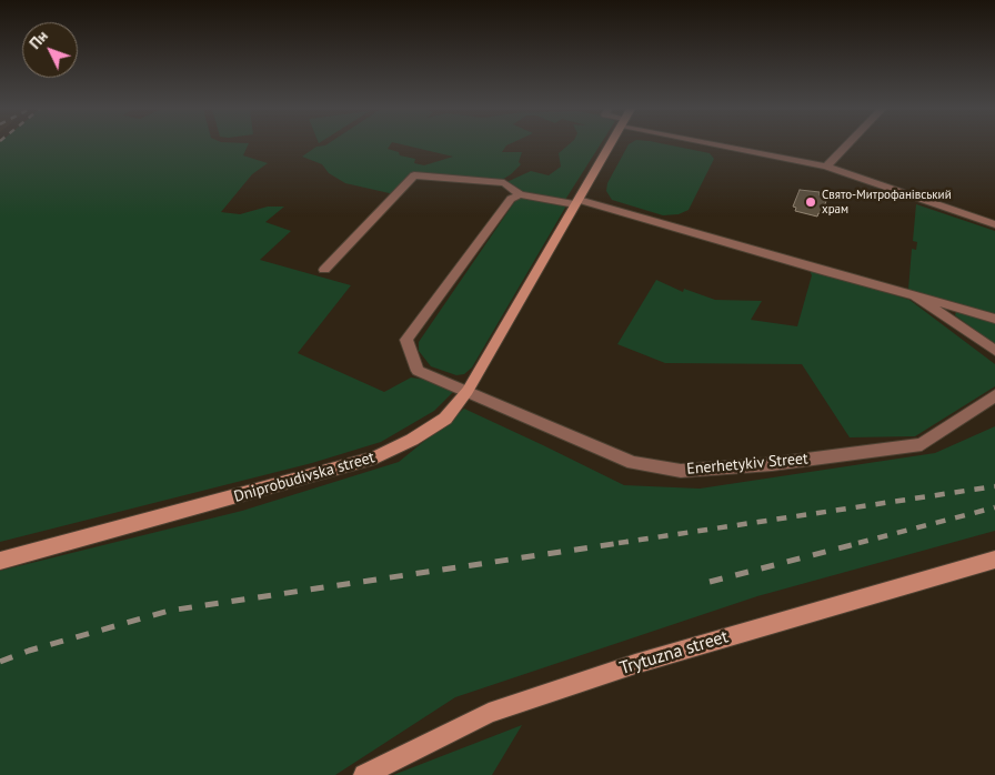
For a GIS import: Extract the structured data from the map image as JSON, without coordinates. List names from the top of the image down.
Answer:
{
  "streets": {
    "street": ["Enerhetykiv Street", "Dniprobudivska street", "Trytuzna street"]
  },
  "crossings": [
    ["Enerhetykiv Street", "Dniprobudivska street"]
  ],
  "places": ["Свято-Митрофанівський храм"],
  "north": "top left"
}
